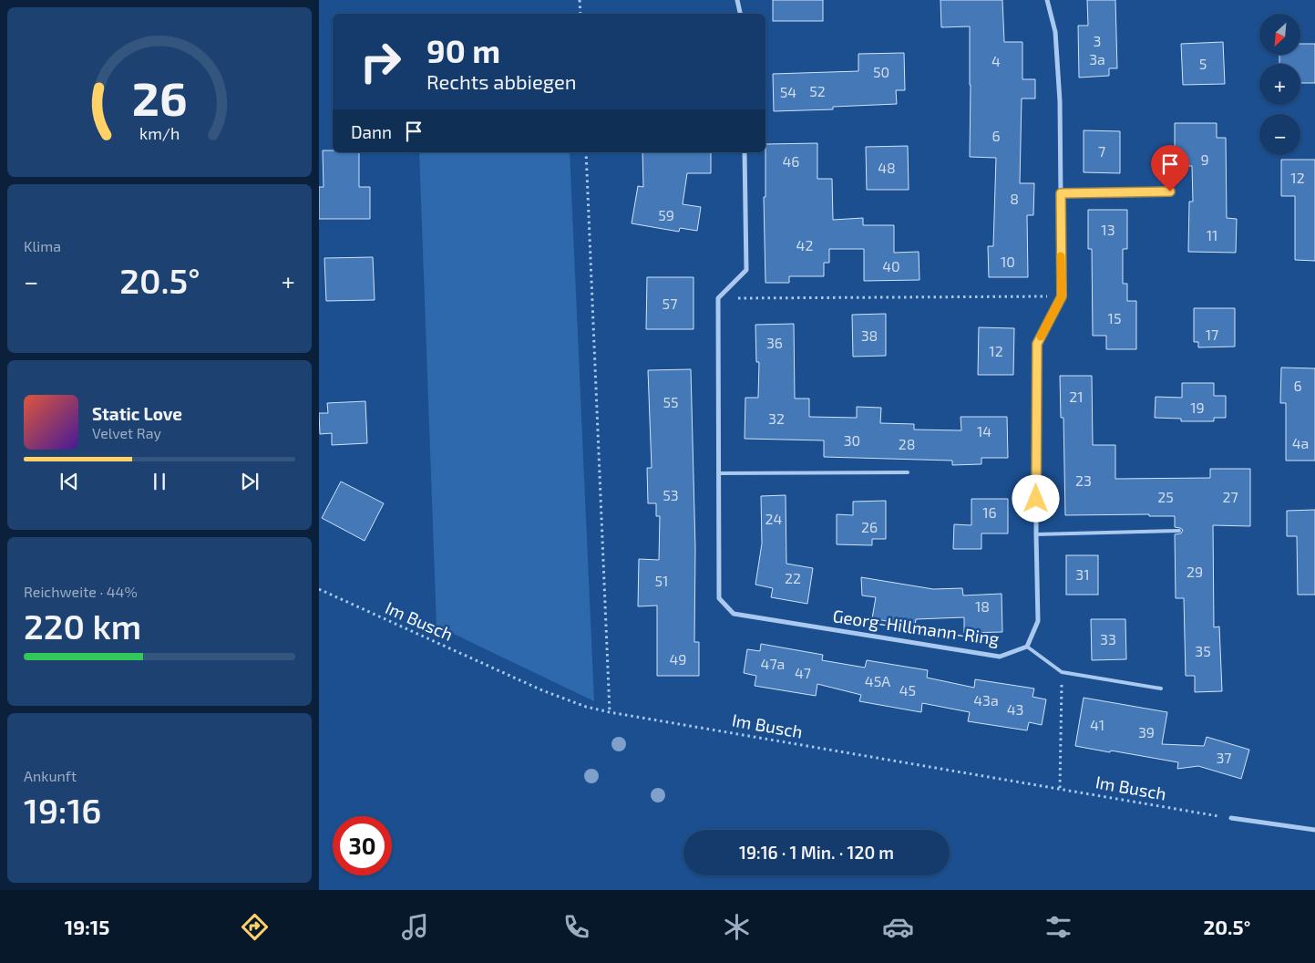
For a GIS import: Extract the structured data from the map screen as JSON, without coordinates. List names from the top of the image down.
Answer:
{
  "streets": {
    "street": ["Georg-Hillmann-Ring"],
    "path": ["Im Busch"]
  },
  "house_numbers": [
    "3",
    "3a",
    "4",
    "5",
    "50",
    "52",
    "54",
    "6",
    "7",
    "9",
    "46",
    "48",
    "12",
    "8",
    "59",
    "13",
    "11",
    "42",
    "10",
    "40",
    "57",
    "15",
    "17",
    "38",
    "36",
    "12",
    "6",
    "21",
    "55",
    "19",
    "32",
    "14",
    "30",
    "4a",
    "28",
    "23",
    "53",
    "25",
    "27",
    "16",
    "24",
    "26",
    "29",
    "31",
    "22",
    "51",
    "18",
    "33",
    "35",
    "49",
    "47a",
    "47",
    "45A",
    "45",
    "43a",
    "43",
    "41",
    "39",
    "37"
  ],
  "north": "bottom left",
  "page": {
    "map_buttons": ["+", "−"],
    "turn": ["90 m", "Rechts abbiegen"],
    "then": "Dann",
    "tile": [
      "Klima",
      ["Reichweite · 44%", "220 km"],
      ["Ankunft", "19:16"]
    ],
    "heat": ["−", "20.5°", "+"],
    "song": ["Static Love", "Velvet Ray"],
    "limit": "30",
    "trip": "19:16 · 1 Min. · 120 m",
    "tabs": ["19:15", "20.5°"],
    "gauge": ["26", "km/h"]
  }
}
